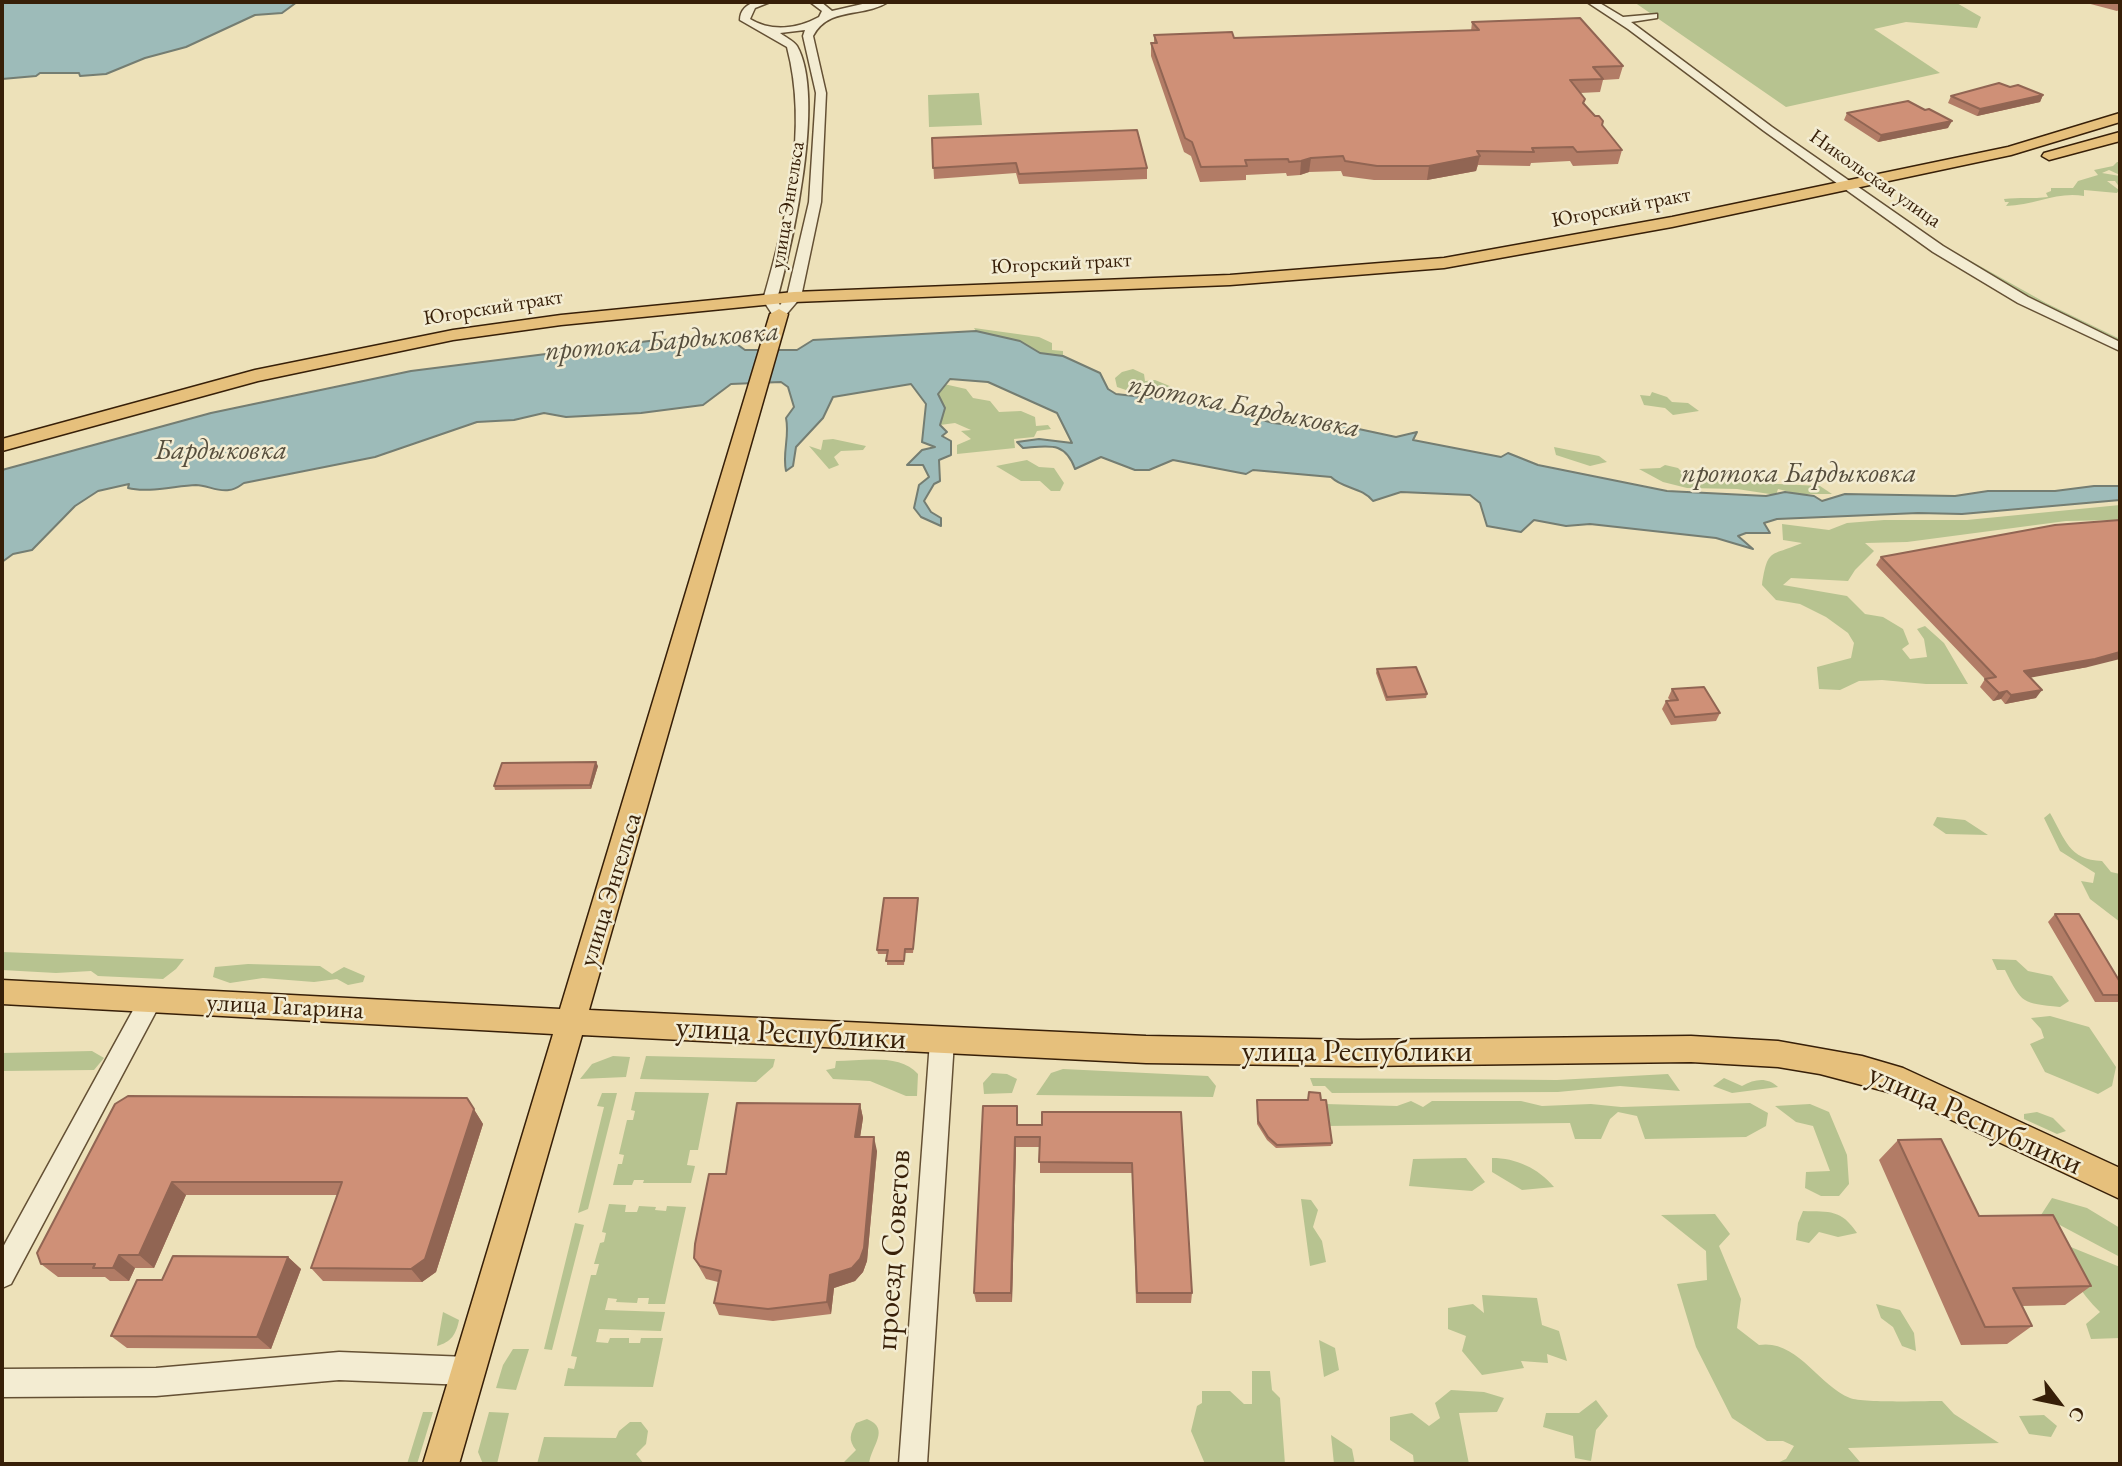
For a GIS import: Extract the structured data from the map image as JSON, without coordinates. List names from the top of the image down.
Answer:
{
  "streets": {
    "main road": [
      "улица Энгельса",
      "Югорский тракт",
      "улица Гагарина",
      "улица Республики"
    ],
    "street": ["Никольская улица", "проезд Советов"]
  },
  "crossings": [
    ["Никольская улица", "Югорский тракт"],
    ["улица Энгельса", "Югорский тракт"],
    ["улица Энгельса", "улица Гагарина"],
    ["улица Энгельса", "улица Республики"],
    ["улица Гагарина", "улица Республики"],
    ["улица Республики", "проезд Советов"]
  ],
  "water": ["протока Бардыковка", "Бардыковка"],
  "north": "bottom right"
}
